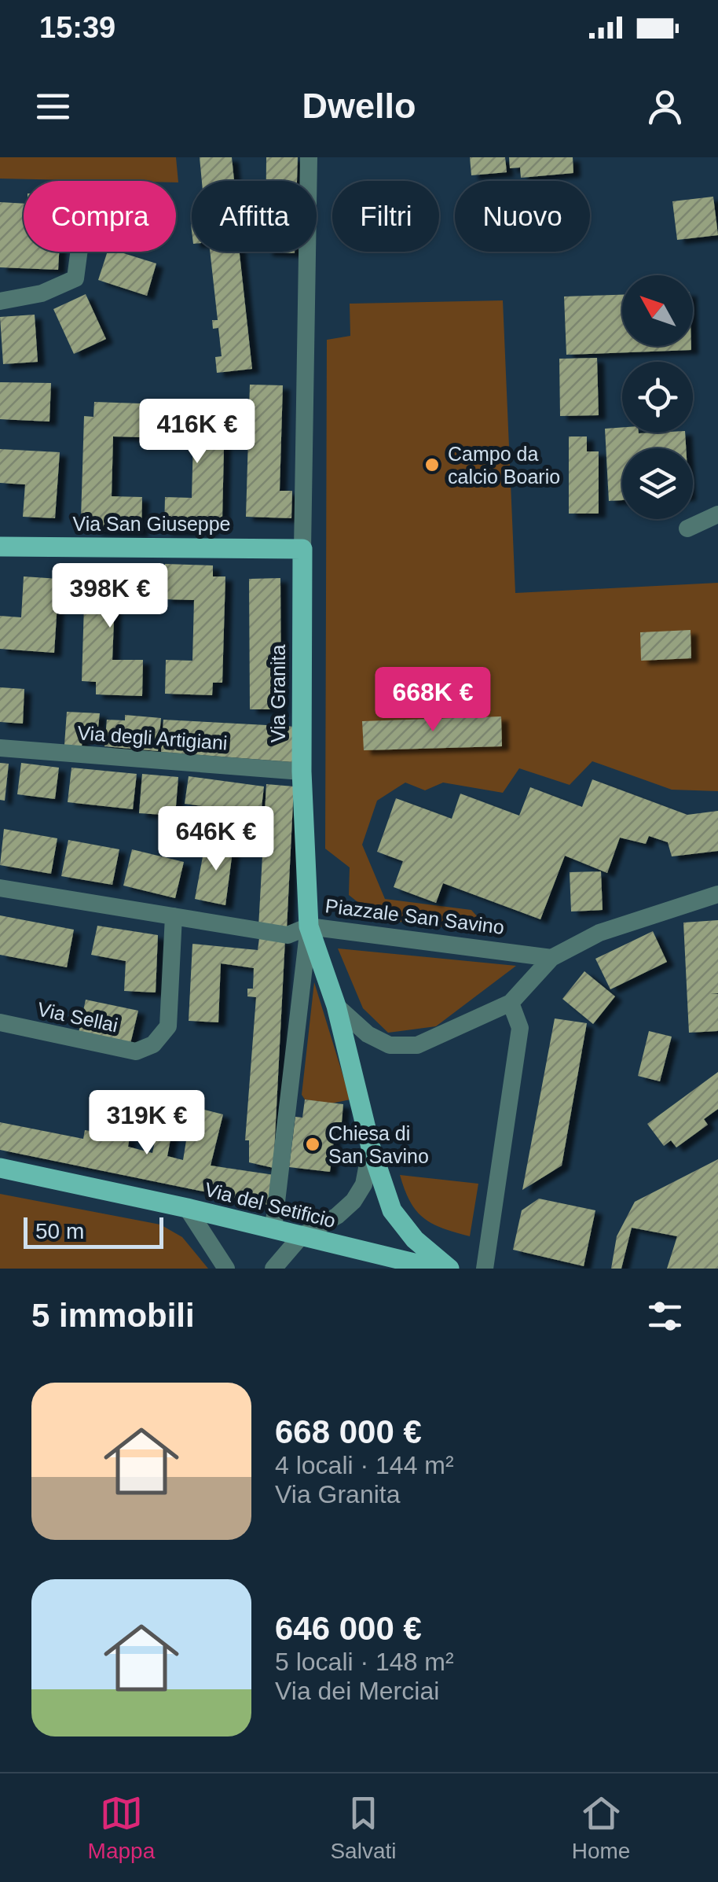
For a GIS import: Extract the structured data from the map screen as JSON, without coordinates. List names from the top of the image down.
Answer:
{
  "streets": {
    "main road": [
      "Via San Giuseppe",
      "Via Granita",
      "Piazzale San Savino",
      "Via del Setificio"
    ],
    "street": ["Via degli Artigiani", "Via Sellai"]
  },
  "crossings": [
    ["Via San Giuseppe", "Via Granita"],
    ["Via Granita", "Via degli Artigiani"],
    ["Via Granita", "Piazzale San Savino"],
    ["Via Granita", "Via del Setificio"]
  ],
  "places": ["Campo da calcio Boario", "Chiesa di San Savino"],
  "scale_bar": "50 m",
  "north": "top left",
  "page": {
    "status": "15:39",
    "header": "Dwello",
    "chip": [
      "Compra",
      "Affitta",
      "Filtri",
      "Nuovo"
    ],
    "price": [
      "416K €",
      "398K €",
      "668K €",
      "646K €",
      "319K €"
    ],
    "scale": "50 m",
    "heading": "5 immobili",
    "list": [
      {
        "name": "668 000 €",
        "note": "4 locali · 144 m² · Via Granita"
      },
      {
        "name": "646 000 €",
        "note": "5 locali · 148 m² · Via dei Merciai"
      }
    ],
    "tabs": ["Mappa", "Salvati", "Home"]
  }
}
